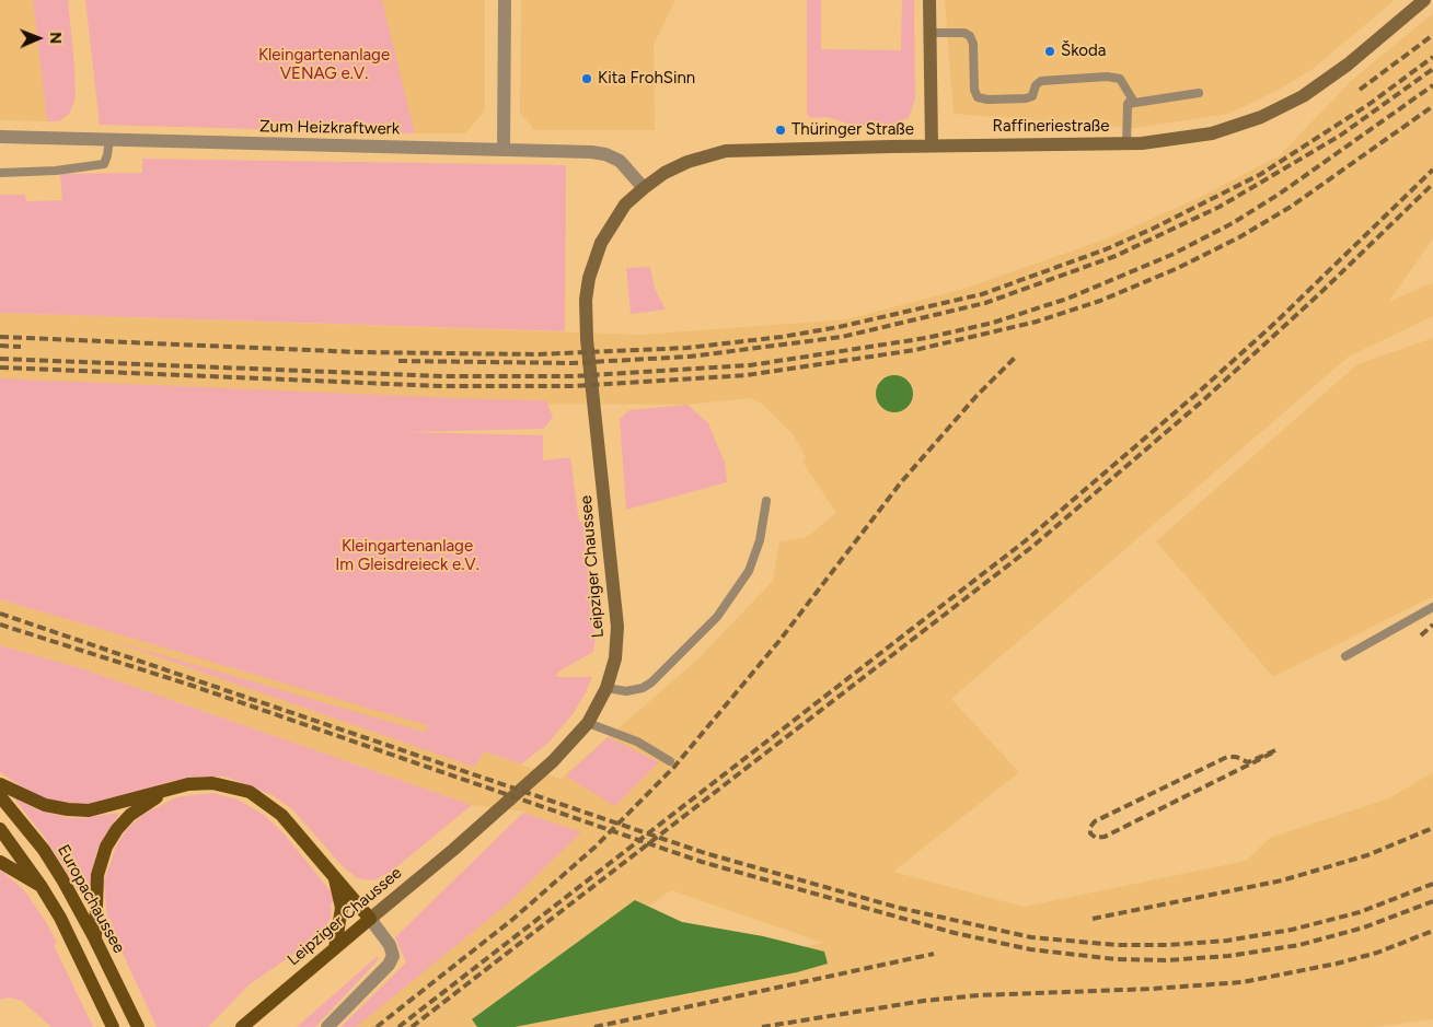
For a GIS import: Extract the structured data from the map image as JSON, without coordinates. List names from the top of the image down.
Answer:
{
  "streets": {
    "main road": ["Raffineriestraße", "Leipziger Chaussee", "Europachaussee"],
    "street": ["Zum Heizkraftwerk"]
  },
  "crossings": [
    ["Raffineriestraße", "Zum Heizkraftwerk"],
    ["Raffineriestraße", "Leipziger Chaussee"],
    ["Zum Heizkraftwerk", "Leipziger Chaussee"]
  ],
  "parks": ["Kleingartenanlage VENAG e.V.", "Kleingartenanlage Im Gleisdreieck e.V."],
  "places": ["Škoda", "Kita FrohSinn", "Thüringer Straße"],
  "north": "right"
}
